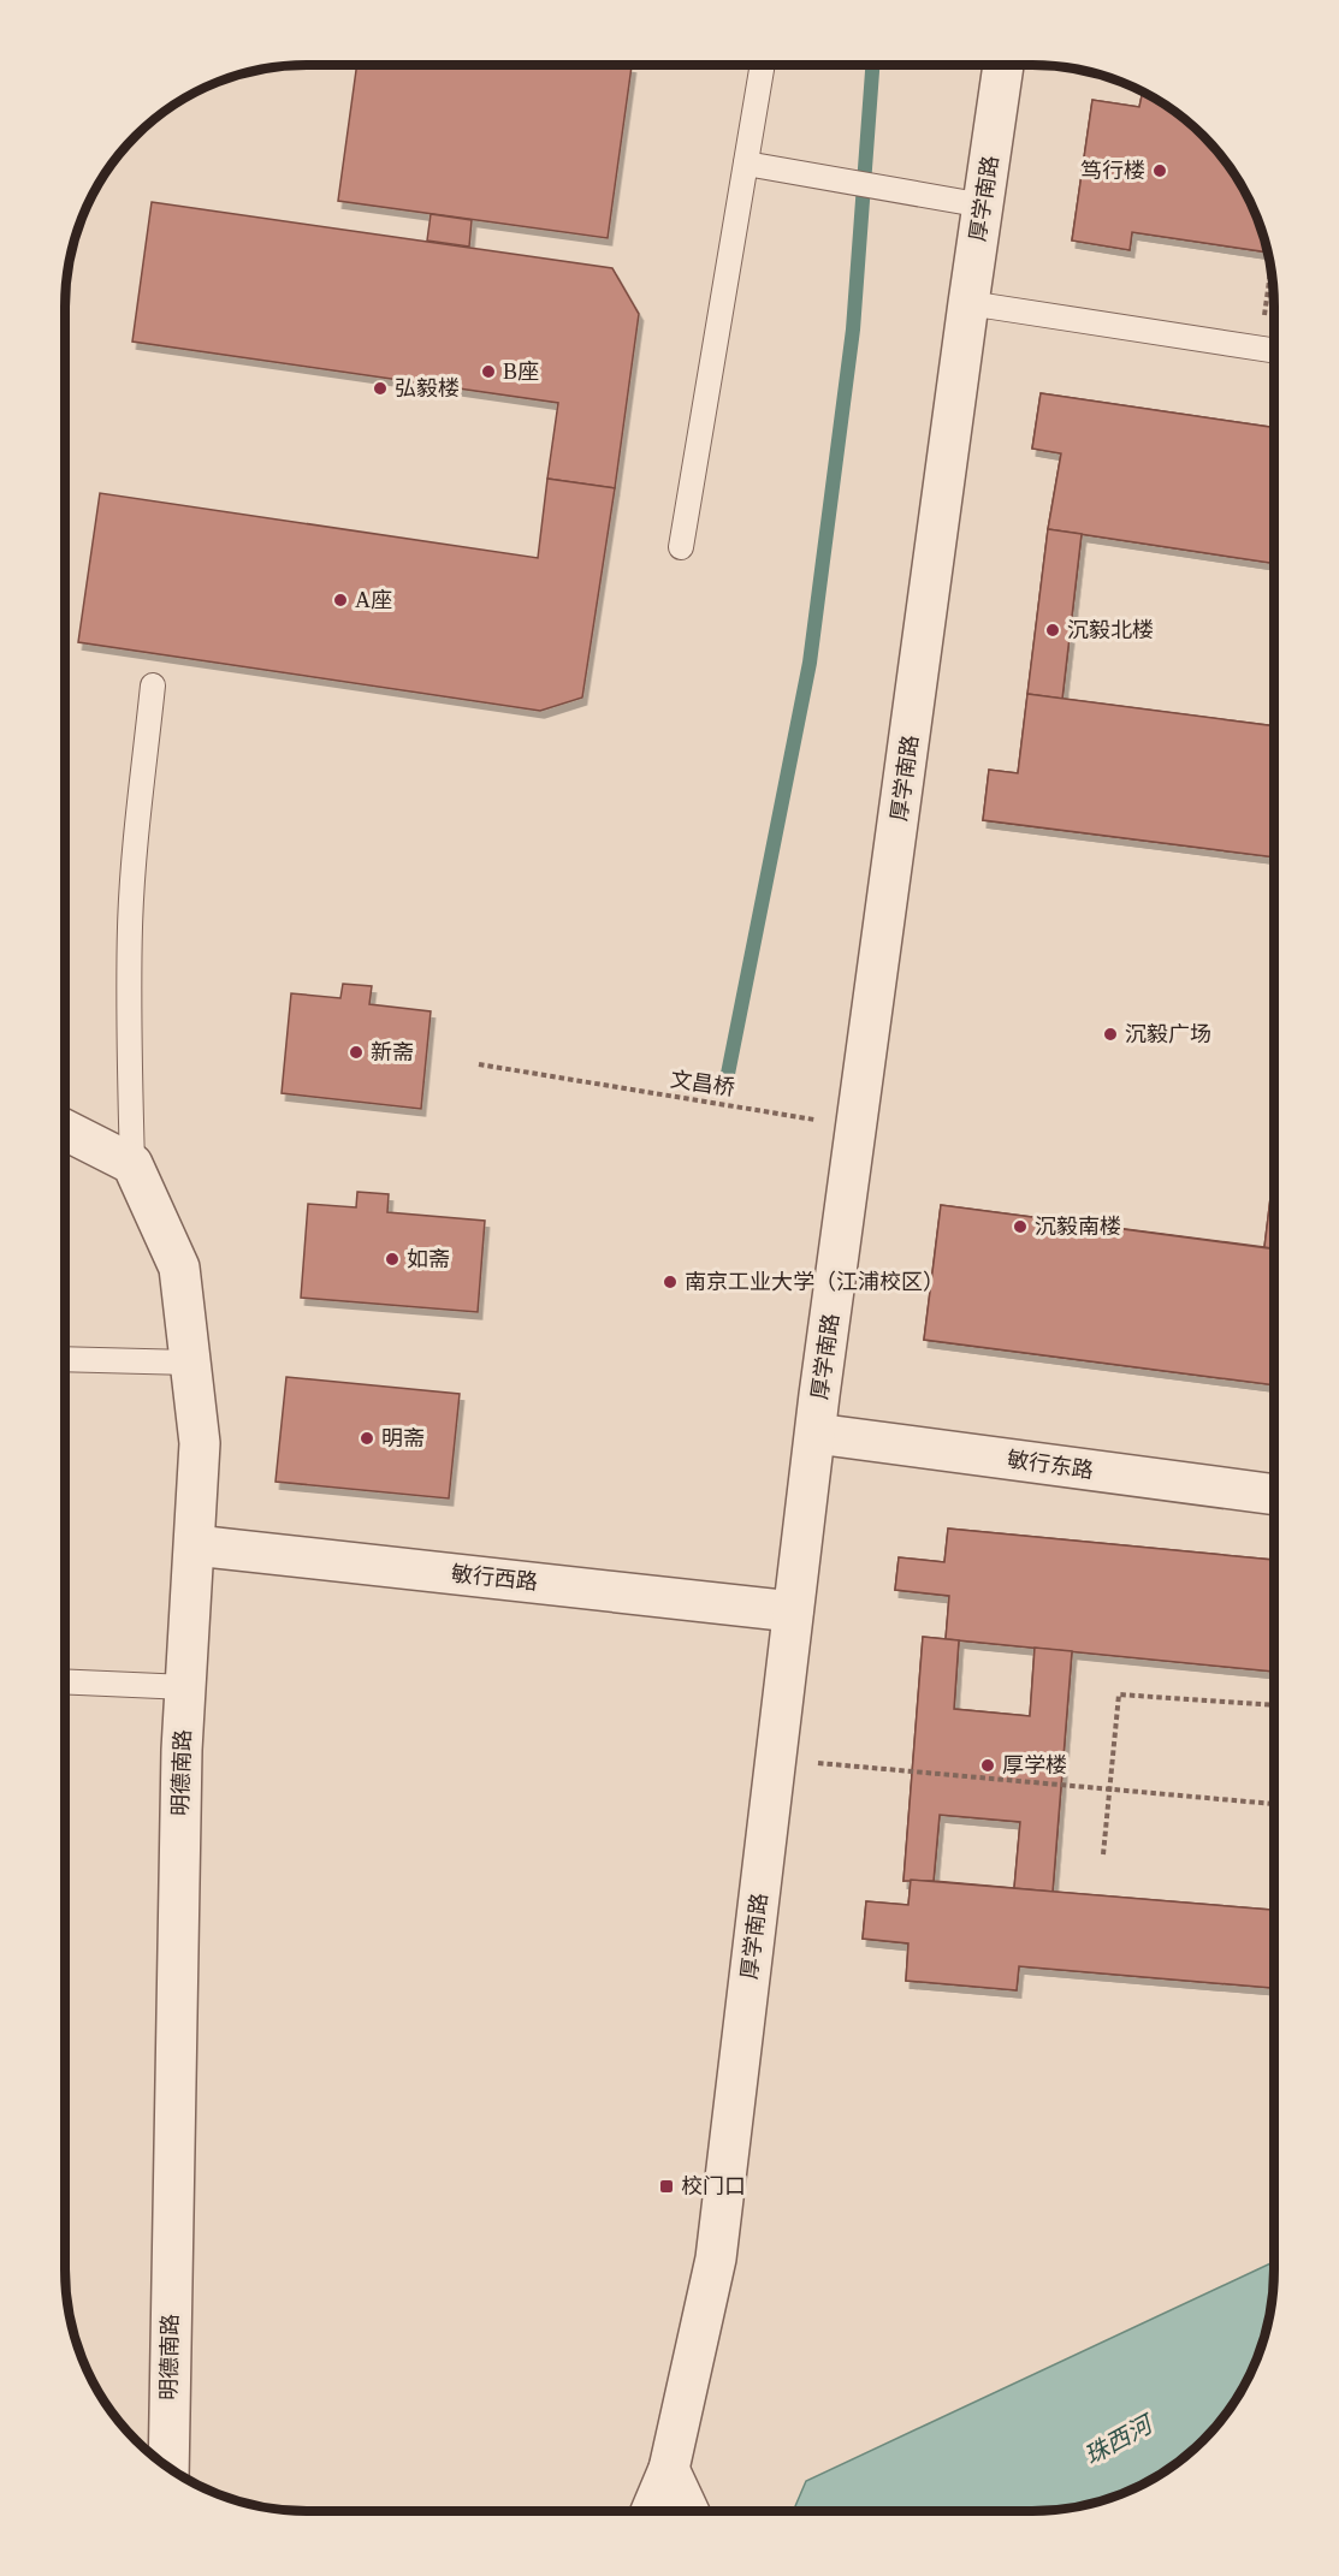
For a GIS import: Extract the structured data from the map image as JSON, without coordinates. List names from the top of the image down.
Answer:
{
  "streets": {
    "street": [
      "厚学南路",
      "敏行东路",
      "敏行西路",
      "明德南路"
    ],
    "path": ["文昌桥"]
  },
  "crossings": [
    ["厚学南路", "文昌桥"],
    ["厚学南路", "敏行东路"],
    ["厚学南路", "敏行西路"],
    ["敏行西路", "明德南路"]
  ],
  "water": ["珠西河"],
  "places": {
    "other": [
      "笃行楼",
      "B座",
      "弘毅楼",
      "A座",
      "沉毅北楼",
      "沉毅广场",
      "新斋",
      "沉毅南楼",
      "如斋",
      "南京工业大学（江浦校区）",
      "明斋",
      "厚学楼"
    ],
    "transit": ["校门口"]
  }
}
